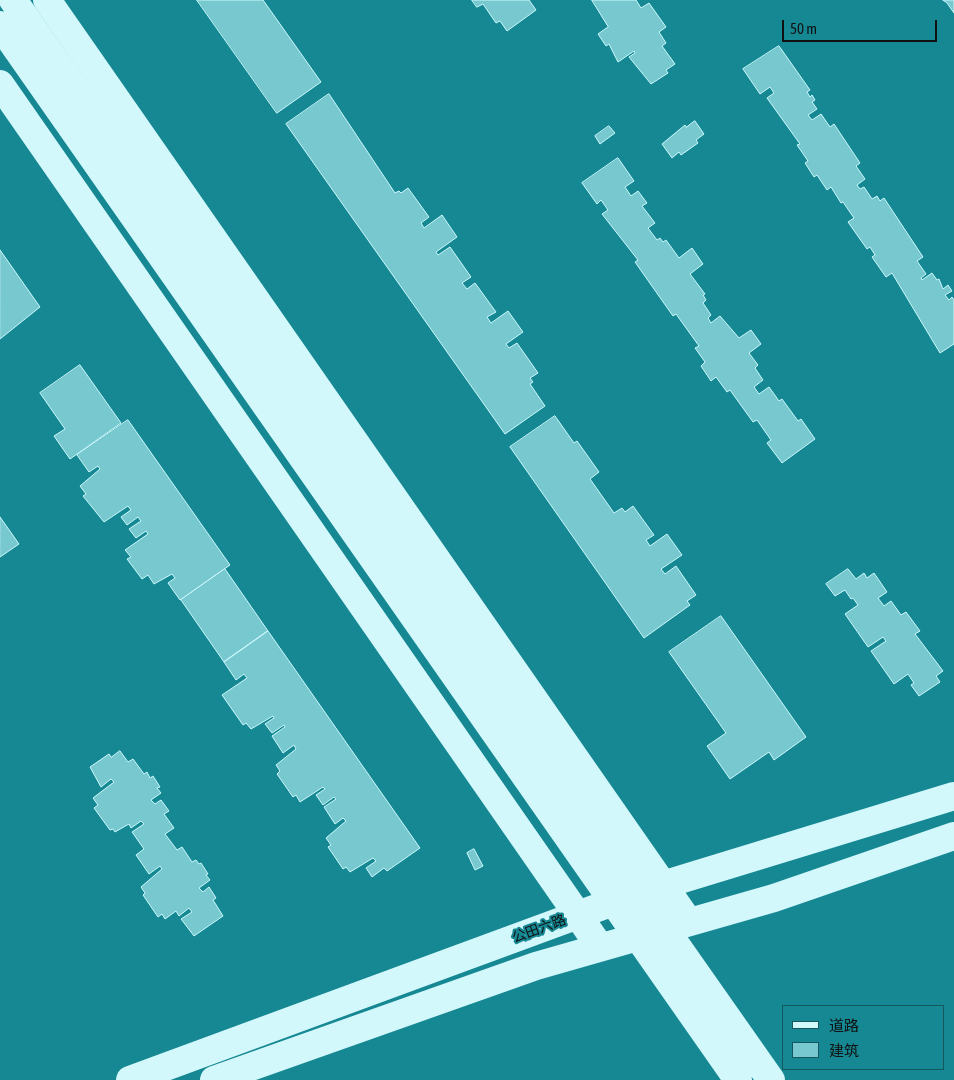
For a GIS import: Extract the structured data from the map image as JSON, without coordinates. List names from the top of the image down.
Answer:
{
  "streets": {
    "street": ["公田六路"]
  },
  "legend": ["道路", "建筑"],
  "scale_bar": "50 m"
}
